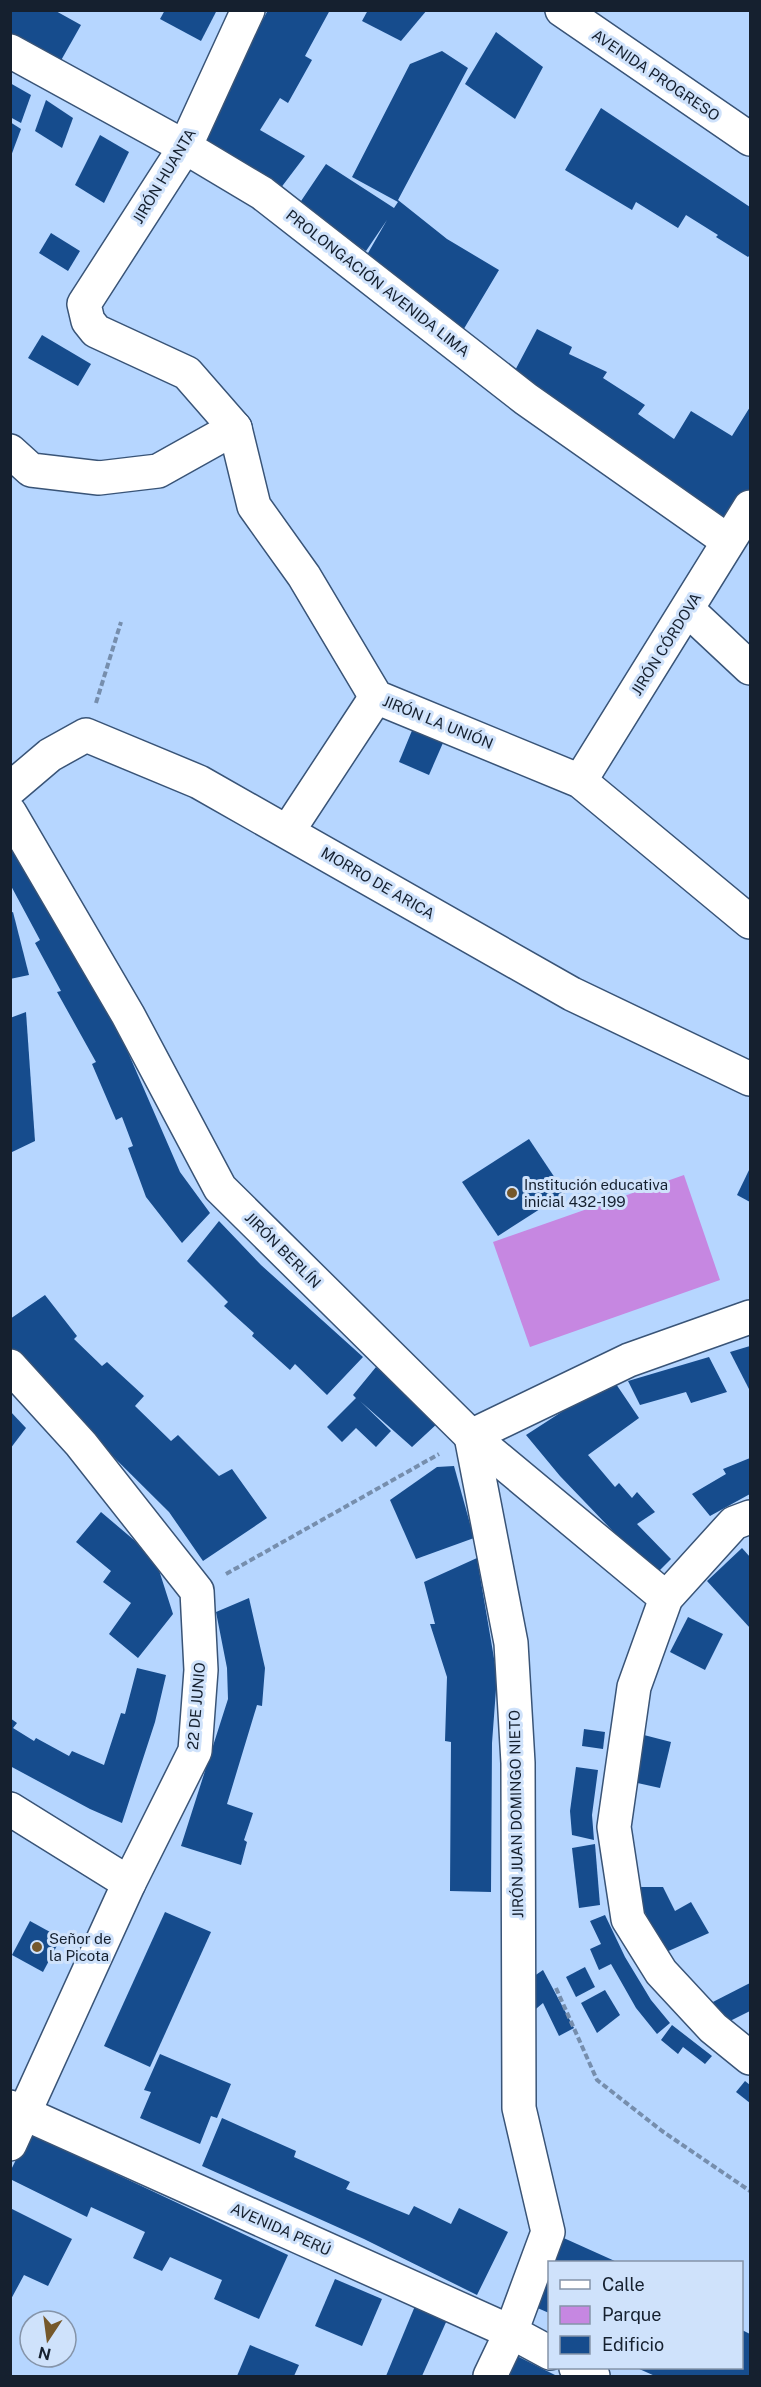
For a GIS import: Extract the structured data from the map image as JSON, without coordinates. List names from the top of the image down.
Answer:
{
  "streets": {
    "street": [
      "AVENIDA PROGRESO",
      "JIRÓN HUANTA",
      "PROLONGACIÓN AVENIDA LIMA",
      "JIRÓN CÓRDOVA",
      "JIRÓN LA UNIÓN",
      "MORRO DE ARICA",
      "JIRÓN BERLÍN",
      "22 DE JUNIO",
      "JIRÓN JUAN DOMINGO NIETO",
      "AVENIDA PERÚ"
    ]
  },
  "crossings": [
    ["JIRÓN HUANTA", "PROLONGACIÓN AVENIDA LIMA"],
    ["JIRÓN HUANTA", "JIRÓN LA UNIÓN"],
    ["PROLONGACIÓN AVENIDA LIMA", "JIRÓN CÓRDOVA"],
    ["JIRÓN CÓRDOVA", "JIRÓN LA UNIÓN"],
    ["JIRÓN BERLÍN", "JIRÓN JUAN DOMINGO NIETO"],
    ["22 DE JUNIO", "AVENIDA PERÚ"],
    ["JIRÓN JUAN DOMINGO NIETO", "AVENIDA PERÚ"]
  ],
  "places": ["Institución educativa inicial 432-199", "Señor de la Picota"],
  "legend": ["Calle", "Parque", "Edificio"],
  "north": "bottom"
}
